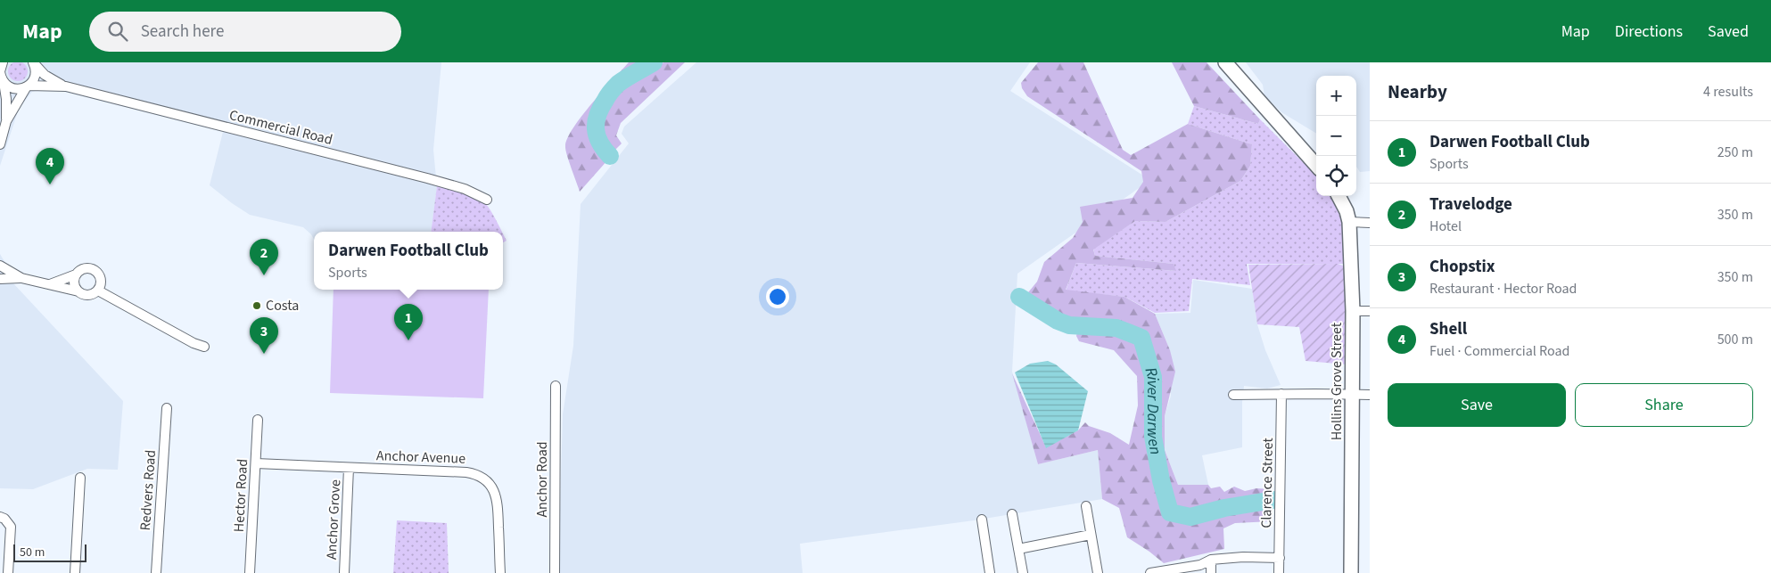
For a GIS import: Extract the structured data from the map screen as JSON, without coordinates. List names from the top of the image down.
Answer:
{
  "streets": {
    "street": [
      "Commercial Road",
      "Hollins Grove Street",
      "Anchor Avenue",
      "Anchor Road",
      "Clarence Street",
      "Redvers Road",
      "Hector Road",
      "Anchor Grove"
    ]
  },
  "crossings": [
    ["Anchor Avenue", "Hector Road"],
    ["Anchor Avenue", "Anchor Grove"]
  ],
  "water": ["River Darwen"],
  "places": ["Costa"],
  "scale_bar": "50 m",
  "page": {
    "header": "Map",
    "search": "Search here",
    "nav": ["Map", "Directions", "Saved"],
    "heading": ["Nearby", "4 results"],
    "map_buttons": ["+", "−"],
    "list": [
      {
        "mark": "1",
        "name": "Darwen Football Club",
        "note": "Sports",
        "value": "250 m"
      },
      {
        "mark": "2",
        "name": "Travelodge",
        "note": "Hotel",
        "value": "350 m"
      },
      {
        "mark": "3",
        "name": "Chopstix",
        "note": "Restaurant · Hector Road",
        "value": "350 m"
      },
      {
        "mark": "4",
        "name": "Shell",
        "note": "Fuel · Commercial Road",
        "value": "500 m"
      }
    ],
    "pins": [
      "4",
      "2",
      "1",
      "3"
    ],
    "popup": ["Darwen Football Club", "Sports"],
    "buttons": ["Save", "Share"],
    "scale": "50 m"
  }
}
